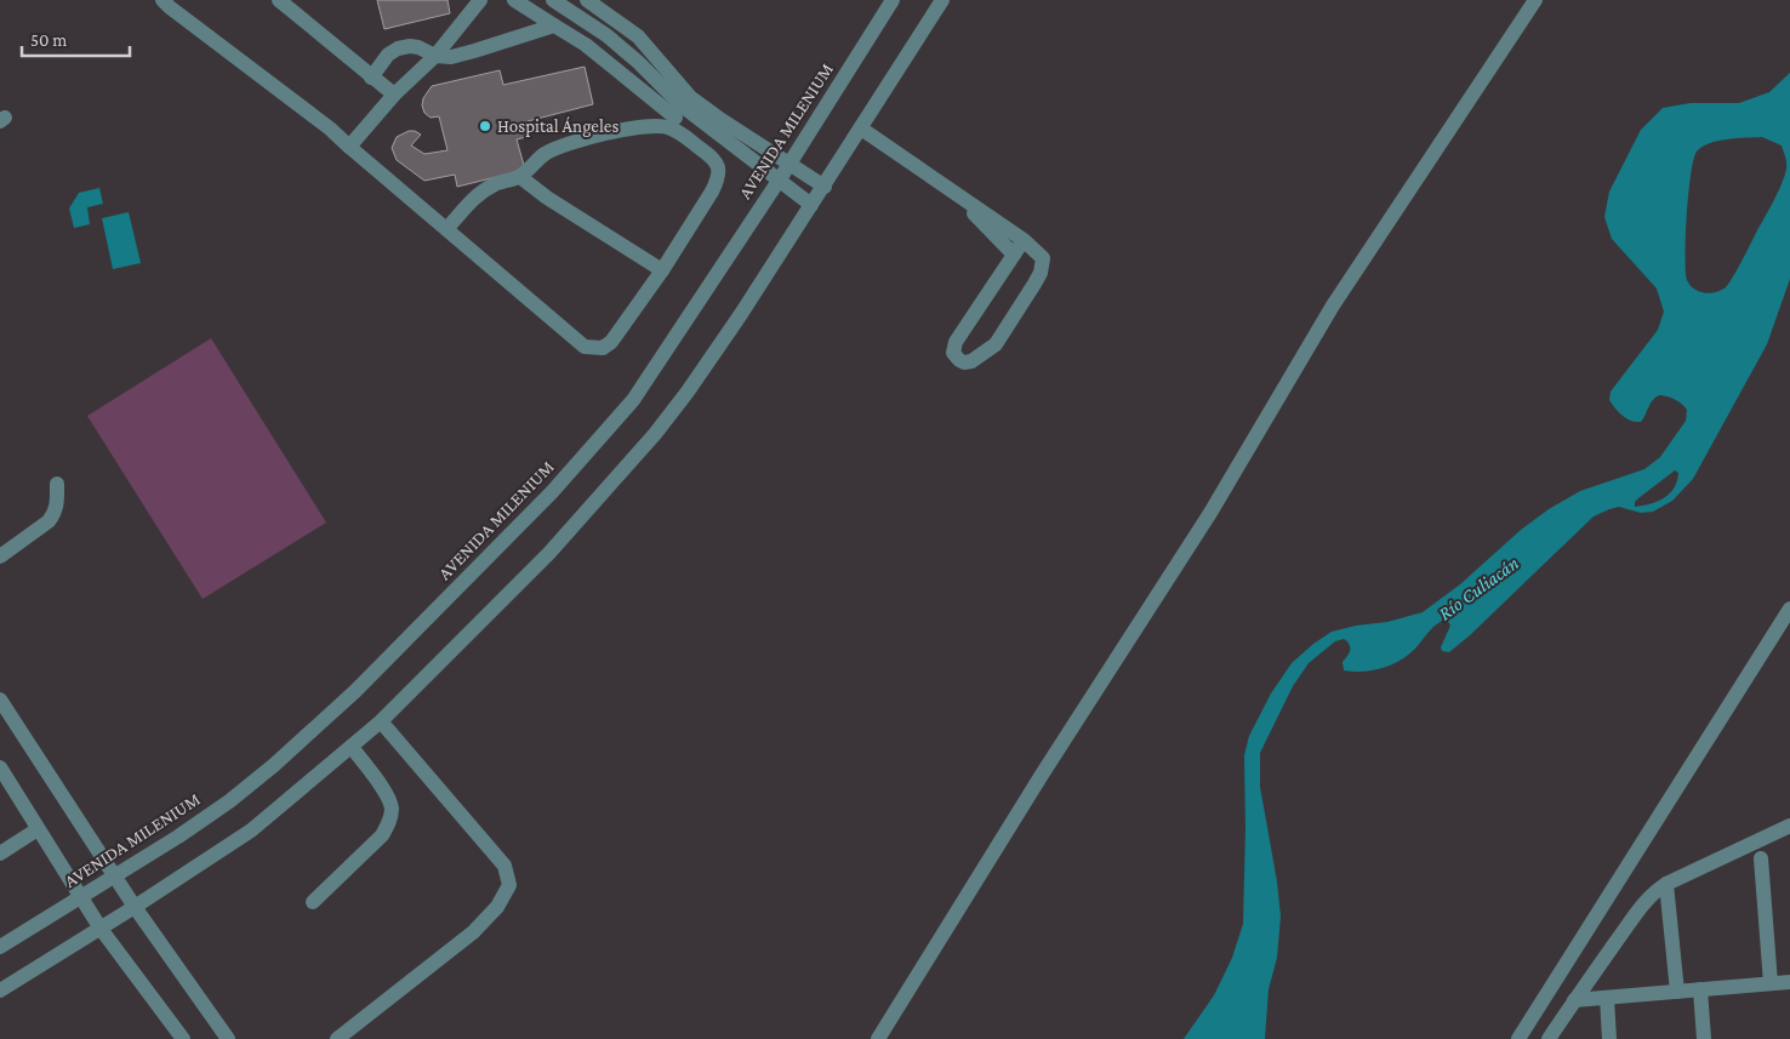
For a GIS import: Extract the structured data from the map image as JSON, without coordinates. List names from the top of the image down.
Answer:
{
  "streets": {
    "street": ["AVENIDA MILENIUM"]
  },
  "water": ["Río Culiacán"],
  "places": ["Hospital Ángeles"],
  "scale_bar": "50 m"
}
